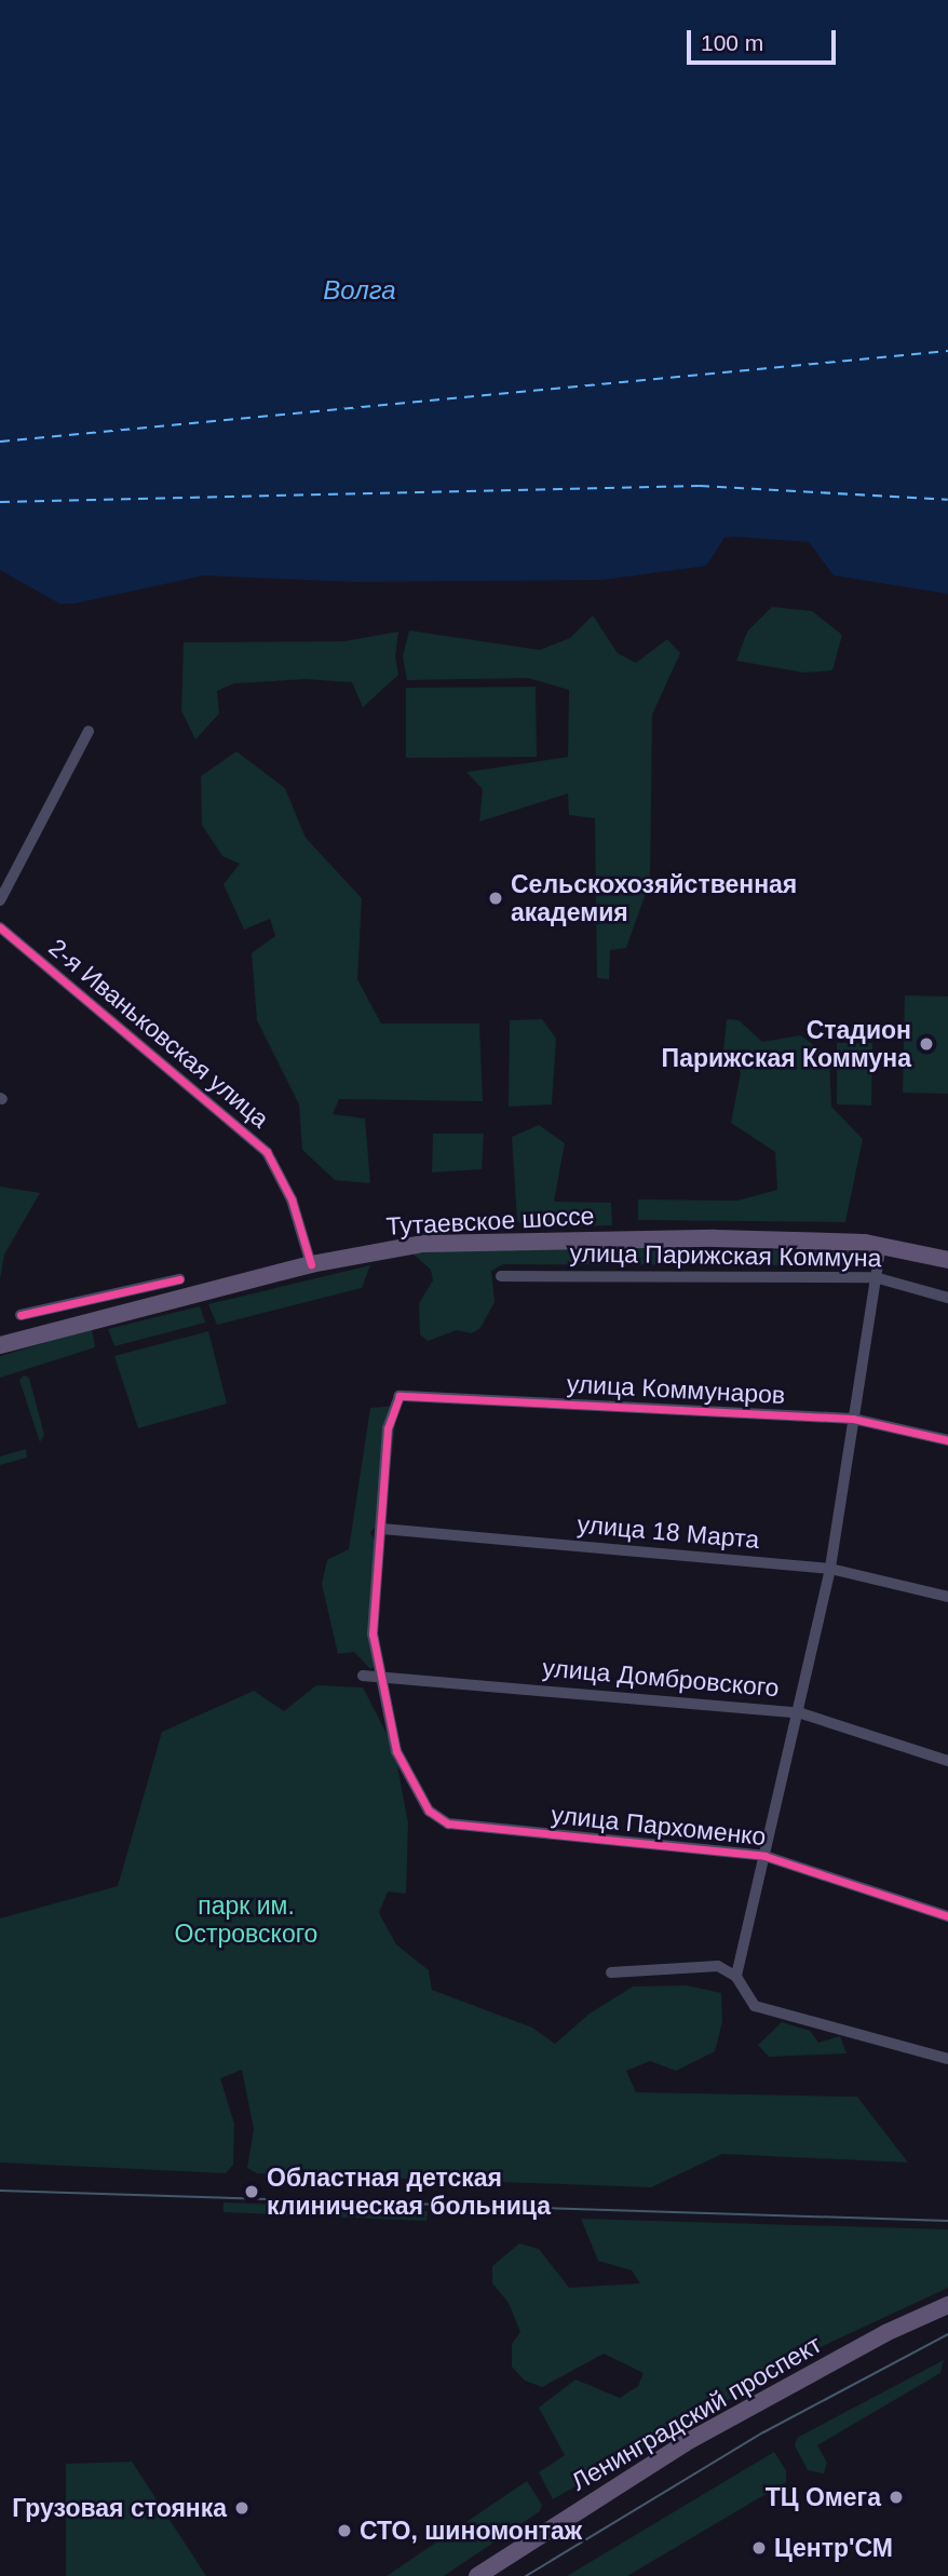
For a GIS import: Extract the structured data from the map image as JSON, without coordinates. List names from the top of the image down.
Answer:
{
  "streets": {
    "main road": ["Тутаевское шоссе", "Ленинградский проспект"],
    "street": [
      "2-я Иваньковская улица",
      "улица Парижская Коммуна",
      "улица Коммунаров",
      "улица 18 Марта",
      "улица Домбровского",
      "улица Пархоменко"
    ]
  },
  "crossings": [
    ["2-я Иваньковская улица", "Тутаевское шоссе"],
    ["улица Коммунаров", "улица 18 Марта"],
    ["улица Домбровского", "улица Пархоменко"]
  ],
  "water": ["Волга"],
  "parks": ["парк им. Островского"],
  "places": [
    "Сельскохозяйственная академия",
    "Стадион Парижская Коммуна",
    "Областная детская клиническая больница",
    "ТЦ Омега",
    "Грузовая стоянка",
    "СТО, шиномонтаж",
    "Центр'СМ"
  ],
  "scale_bar": "100 m"
}
